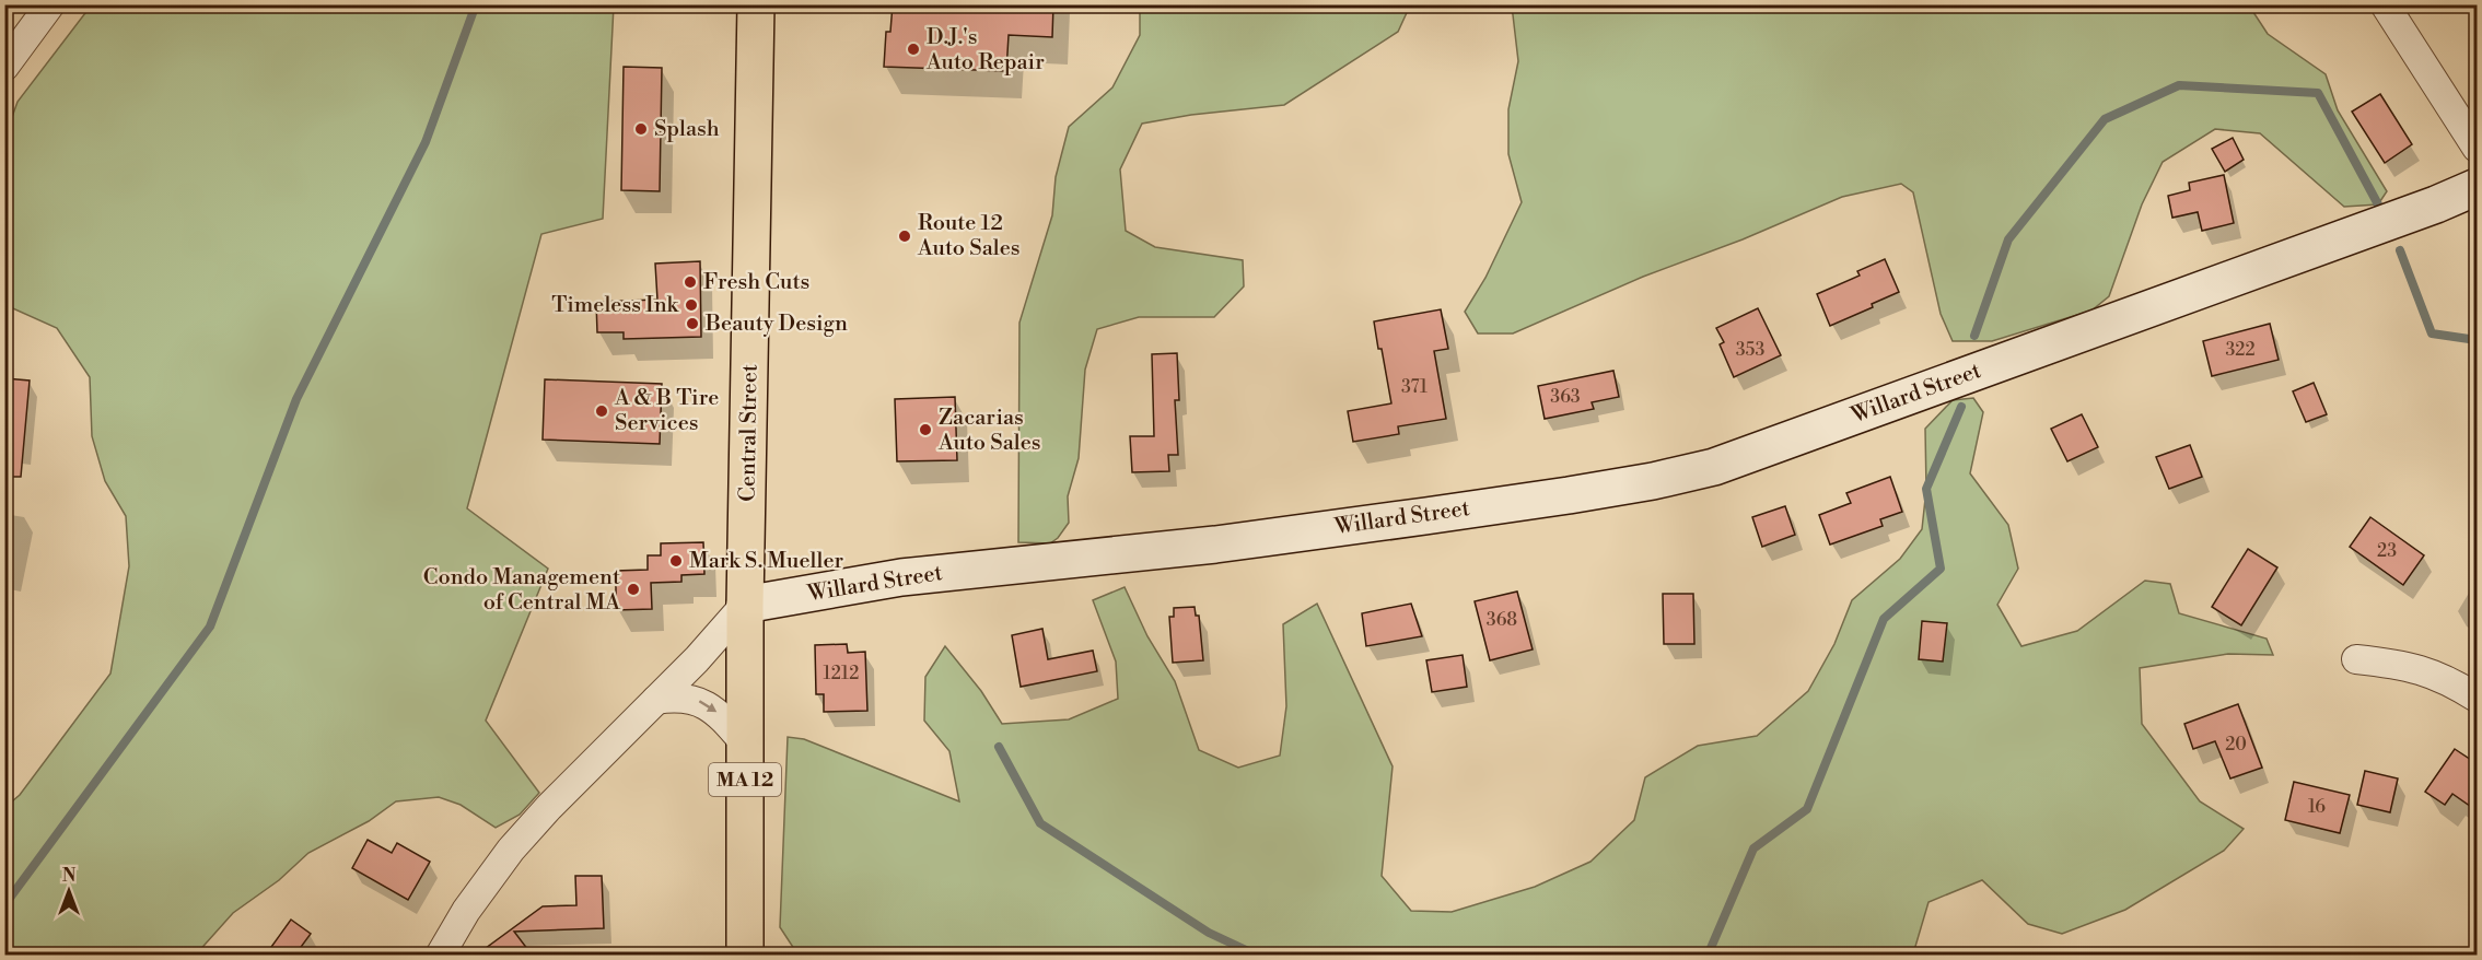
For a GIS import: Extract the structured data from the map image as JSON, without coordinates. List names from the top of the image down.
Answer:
{
  "streets": {
    "main road": ["Central Street", "MA 12"],
    "street": ["Willard Street"]
  },
  "crossings": [
    ["Willard Street", "Central Street"]
  ],
  "places": [
    "D.J.'s Auto Repair",
    "Splash",
    "Route 12 Auto Sales",
    "Fresh Cuts",
    "Timeless Ink",
    "Beauty Design",
    "A & B Tire Services",
    "Zacarias Auto Sales",
    "Mark S. Mueller",
    "Condo Management of Central MA"
  ],
  "house_numbers": [
    "353",
    "322",
    "371",
    "363",
    "23",
    "368",
    "1212",
    "20",
    "16"
  ],
  "north": "top"
}
